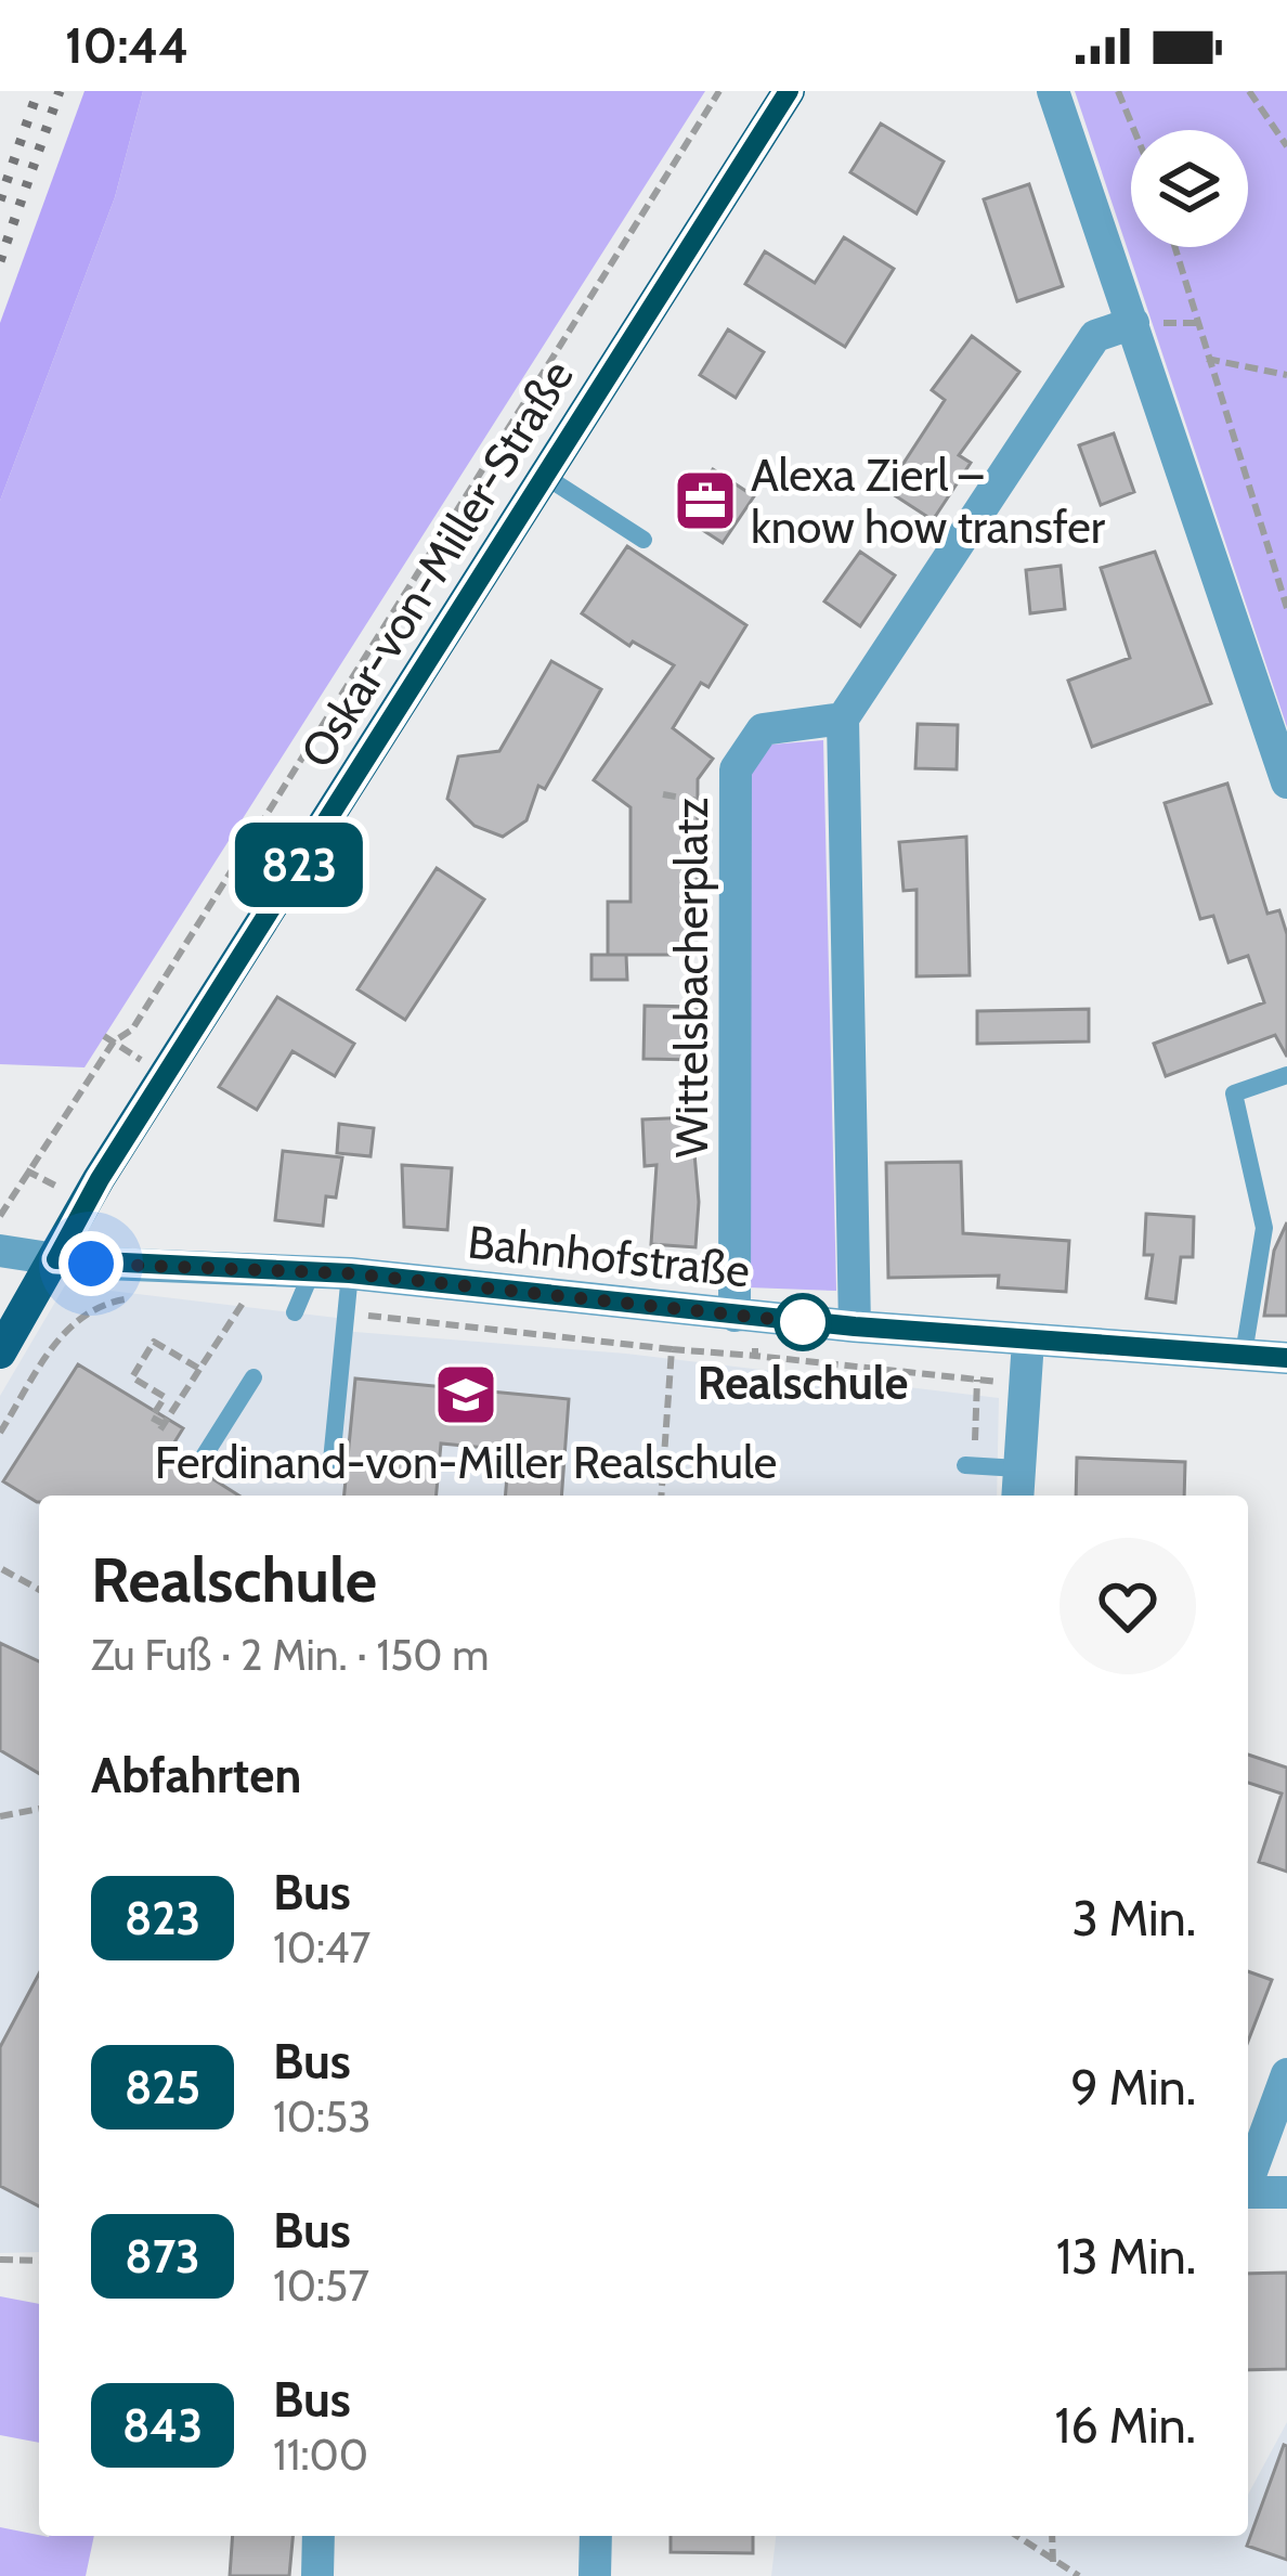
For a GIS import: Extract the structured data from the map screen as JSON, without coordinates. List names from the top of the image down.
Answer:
{
  "streets": {
    "main road": ["Oskar-von-Miller-Straße"],
    "street": ["Wittelsbacherplatz", "Bahnhofstraße"]
  },
  "crossings": [
    ["Oskar-von-Miller-Straße", "Bahnhofstraße"],
    ["Wittelsbacherplatz", "Bahnhofstraße"]
  ],
  "places": {
    "office": ["Alexa Zierl – know how transfer"],
    "other": ["Realschule"],
    "school or university": ["Ferdinand-von-Miller Realschule"]
  },
  "lines": ["bus line 823"],
  "page": {
    "status": "10:44",
    "on_map": "823",
    "heading": [
      ["Realschule", "Zu Fuß · 2 Min. · 150 m"],
      "Abfahrten"
    ],
    "list": [
      {
        "mark": "823",
        "name": "Bus",
        "note": "10:47",
        "value": "3 Min."
      },
      {
        "mark": "825",
        "name": "Bus",
        "note": "10:53",
        "value": "9 Min."
      },
      {
        "mark": "873",
        "name": "Bus",
        "note": "10:57",
        "value": "13 Min."
      },
      {
        "mark": "843",
        "name": "Bus",
        "note": "11:00",
        "value": "16 Min."
      }
    ]
  }
}
